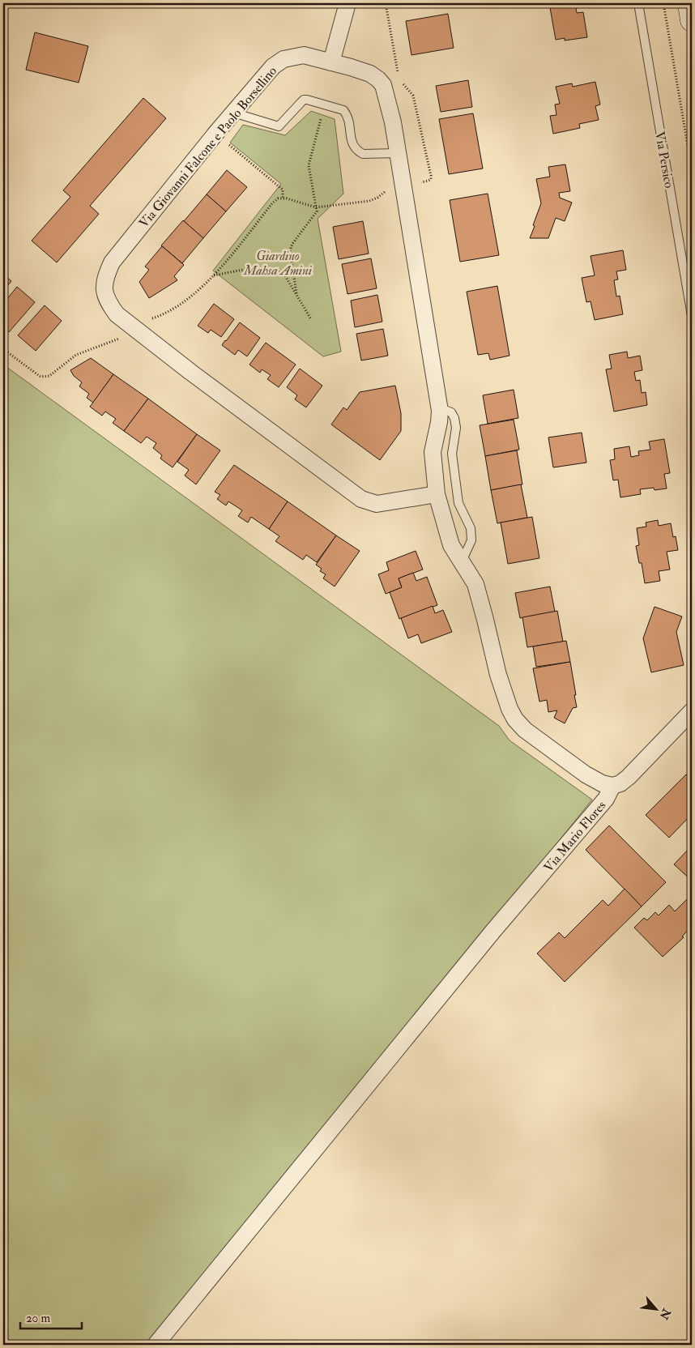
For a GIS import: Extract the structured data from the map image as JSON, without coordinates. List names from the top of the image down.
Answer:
{
  "streets": {
    "street": ["Via Giovanni Falcone e Paolo Borsellino", "Via Mario Flores"],
    "lane": ["Via Persico"]
  },
  "crossings": [
    ["Via Giovanni Falcone e Paolo Borsellino", "Via Mario Flores"]
  ],
  "parks": ["Giardino Mahsa Amini"],
  "scale_bar": "20 m",
  "north": "bottom right"
}
